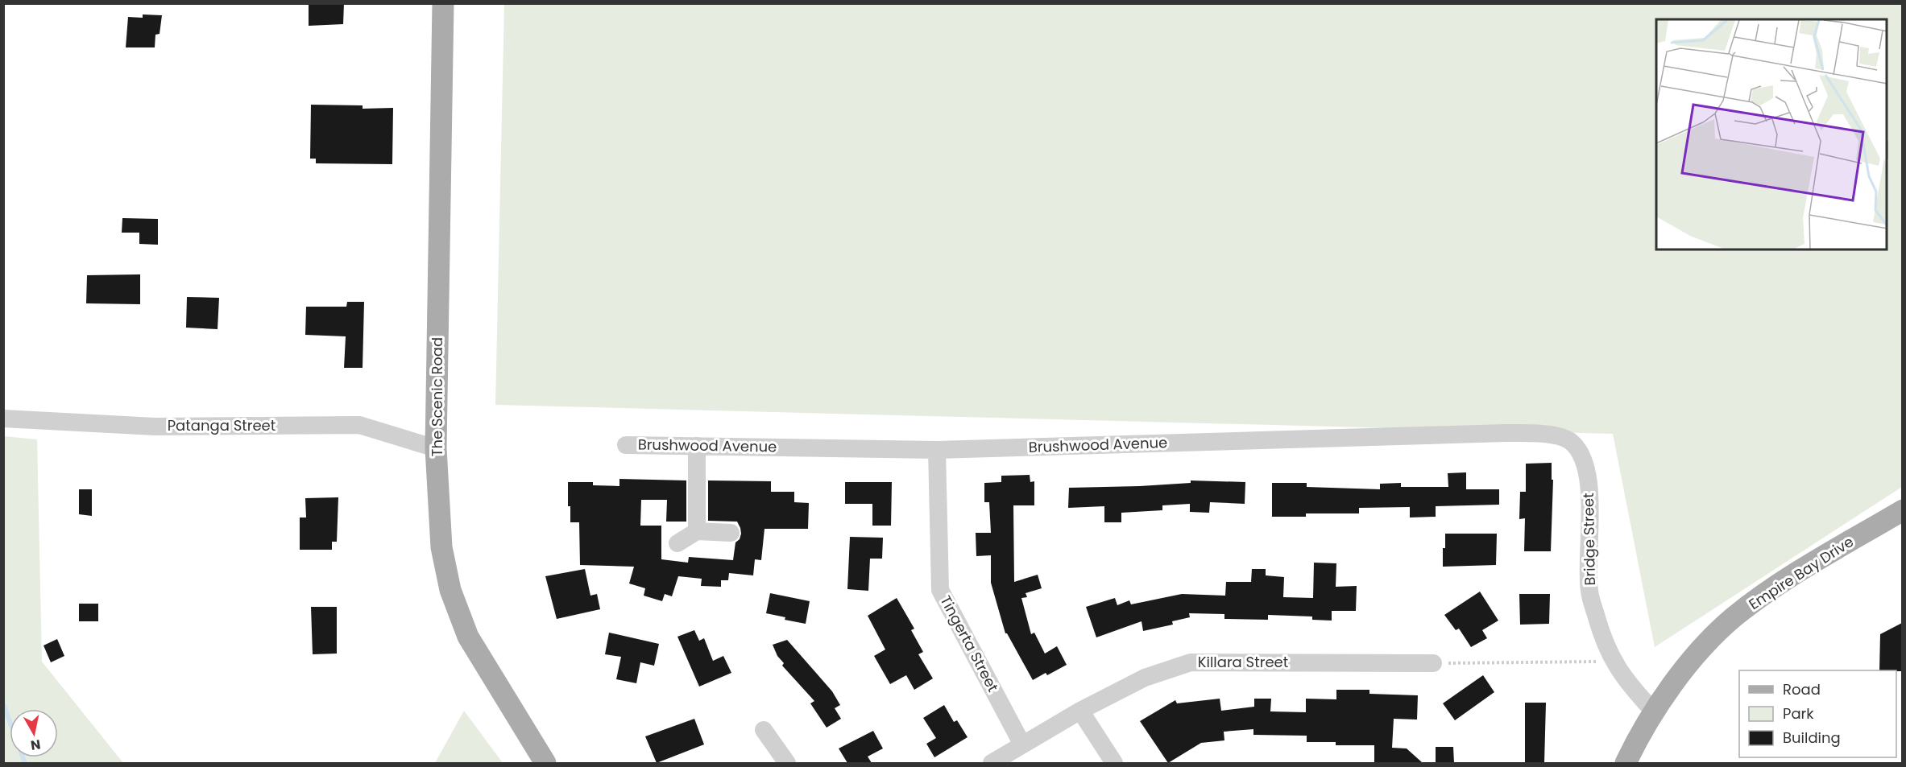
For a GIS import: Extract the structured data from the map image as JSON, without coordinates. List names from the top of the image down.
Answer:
{
  "streets": {
    "main road": ["The Scenic Road", "Empire Bay Drive"],
    "street": [
      "Patanga Street",
      "Brushwood Avenue",
      "Bridge Street",
      "Tingerta Street",
      "Killara Street"
    ]
  },
  "crossings": [
    ["The Scenic Road", "Patanga Street"],
    ["Brushwood Avenue", "Bridge Street"],
    ["Brushwood Avenue", "Tingerta Street"],
    ["Bridge Street", "Empire Bay Drive"],
    ["Tingerta Street", "Killara Street"]
  ],
  "legend": ["Road", "Park", "Building"],
  "north": "bottom"
}
